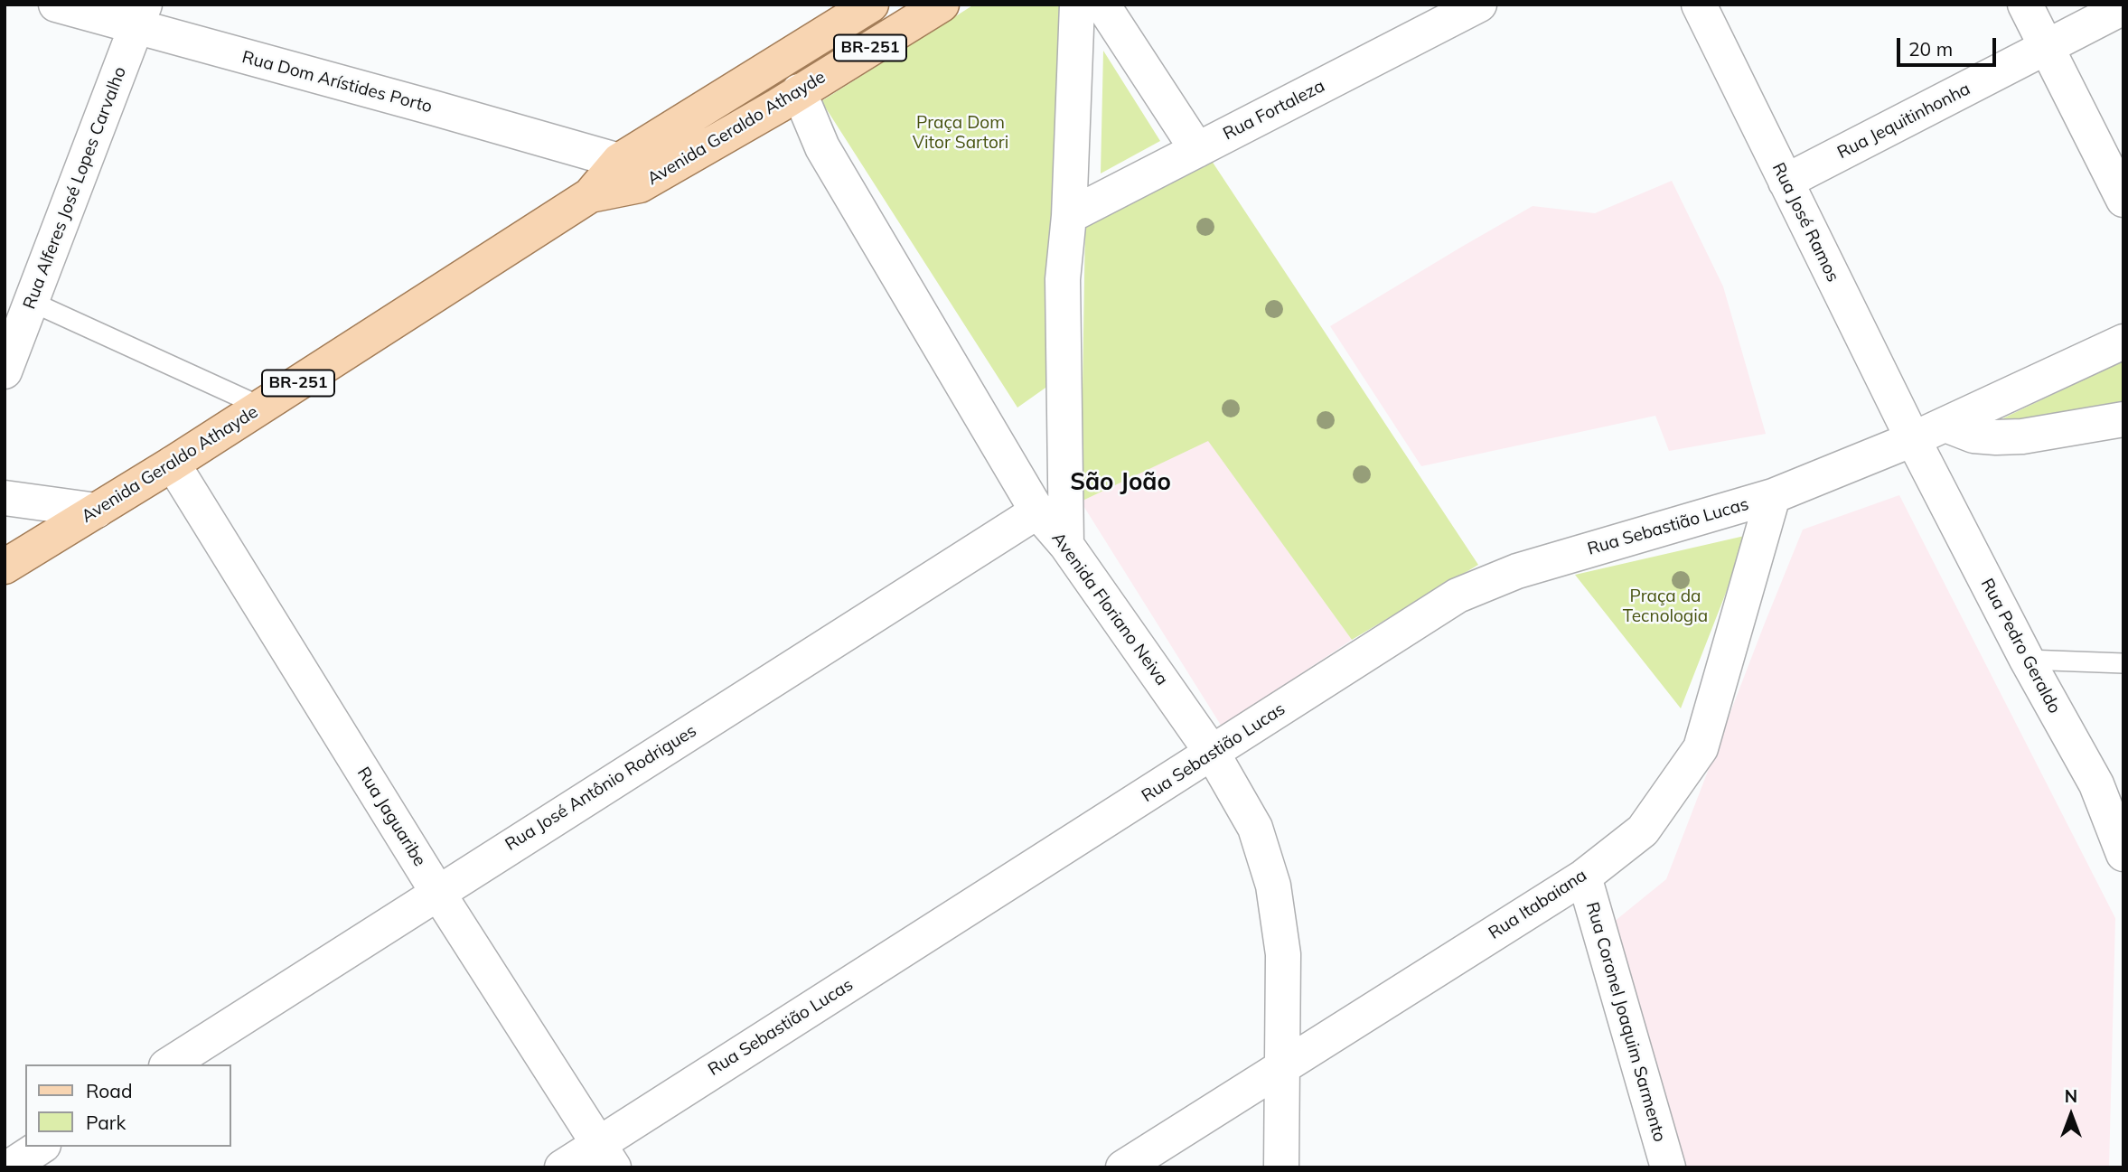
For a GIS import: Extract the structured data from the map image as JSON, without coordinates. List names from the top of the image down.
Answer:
{
  "streets": {
    "main road": ["BR-251", "Avenida Geraldo Athayde"],
    "street": [
      "Rua Dom Arístides Porto",
      "Rua Fortaleza",
      "Rua Jequitinhonha",
      "Rua Alferes José Lopes Carvalho",
      "Rua José Ramos",
      "Rua Sebastião Lucas",
      "Avenida Floriano Neiva",
      "Rua Pedro Geraldo",
      "Rua José Antônio Rodrigues",
      "Rua Jaguaribe",
      "Rua Itabaiana",
      "Rua Coronel Joaquim Sarmento"
    ]
  },
  "crossings": [
    ["Rua Dom Arístides Porto", "Avenida Geraldo Athayde"],
    ["Rua Dom Arístides Porto", "Rua Alferes José Lopes Carvalho"],
    ["Rua Jequitinhonha", "Rua José Ramos"],
    ["Avenida Geraldo Athayde", "Avenida Floriano Neiva"],
    ["Avenida Geraldo Athayde", "Rua Jaguaribe"],
    ["Rua José Ramos", "Rua Sebastião Lucas"],
    ["Rua José Ramos", "Rua Pedro Geraldo"],
    ["Rua Sebastião Lucas", "Avenida Floriano Neiva"],
    ["Rua Sebastião Lucas", "Rua Pedro Geraldo"],
    ["Rua Sebastião Lucas", "Rua Jaguaribe"],
    ["Rua Sebastião Lucas", "Rua Itabaiana"],
    ["Avenida Floriano Neiva", "Rua José Antônio Rodrigues"],
    ["Avenida Floriano Neiva", "Rua Itabaiana"],
    ["Rua José Antônio Rodrigues", "Rua Jaguaribe"],
    ["Rua Itabaiana", "Rua Coronel Joaquim Sarmento"]
  ],
  "districts": ["São João"],
  "parks": ["Praça Dom Vitor Sartori", "Praça da Tecnologia"],
  "legend": ["Road", "Park"],
  "scale_bar": "20 m",
  "north": "top"
}
